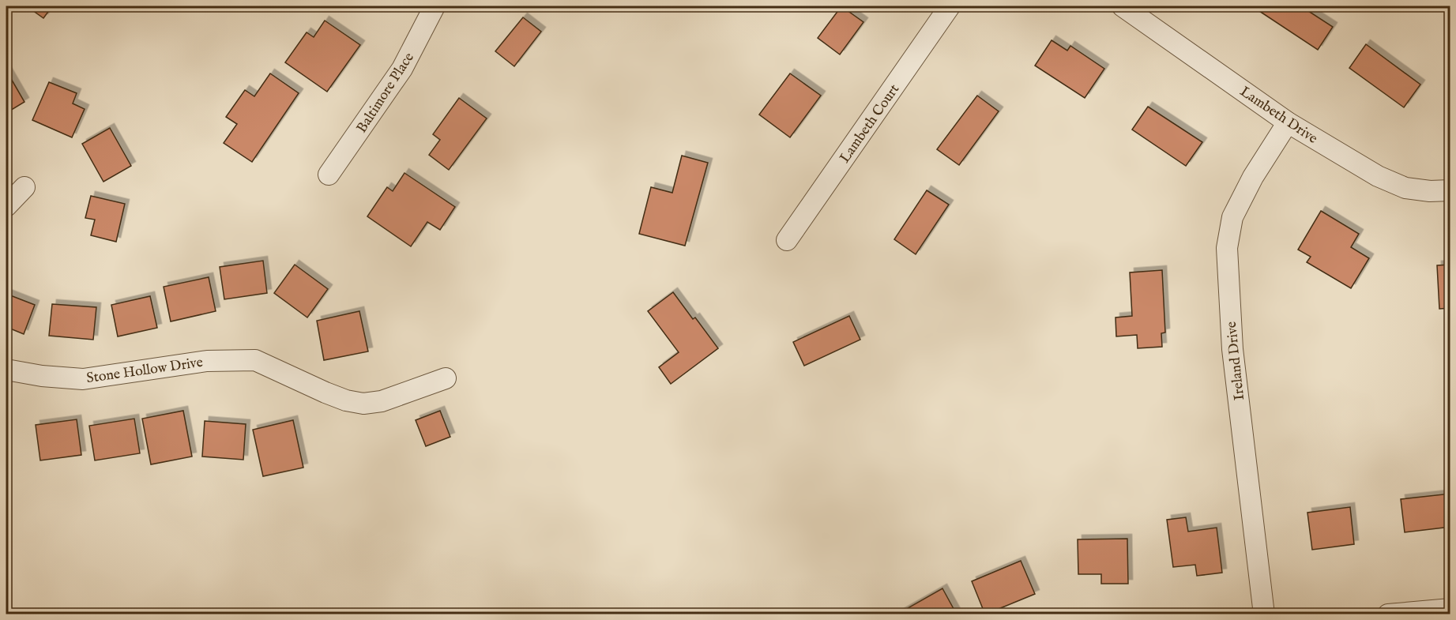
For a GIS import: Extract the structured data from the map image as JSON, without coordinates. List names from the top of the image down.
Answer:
{
  "streets": {
    "street": [
      "Baltimore Place",
      "Lambeth Drive",
      "Lambeth Court",
      "Ireland Drive",
      "Stone Hollow Drive"
    ]
  },
  "crossings": [
    ["Lambeth Drive", "Ireland Drive"]
  ]
}
